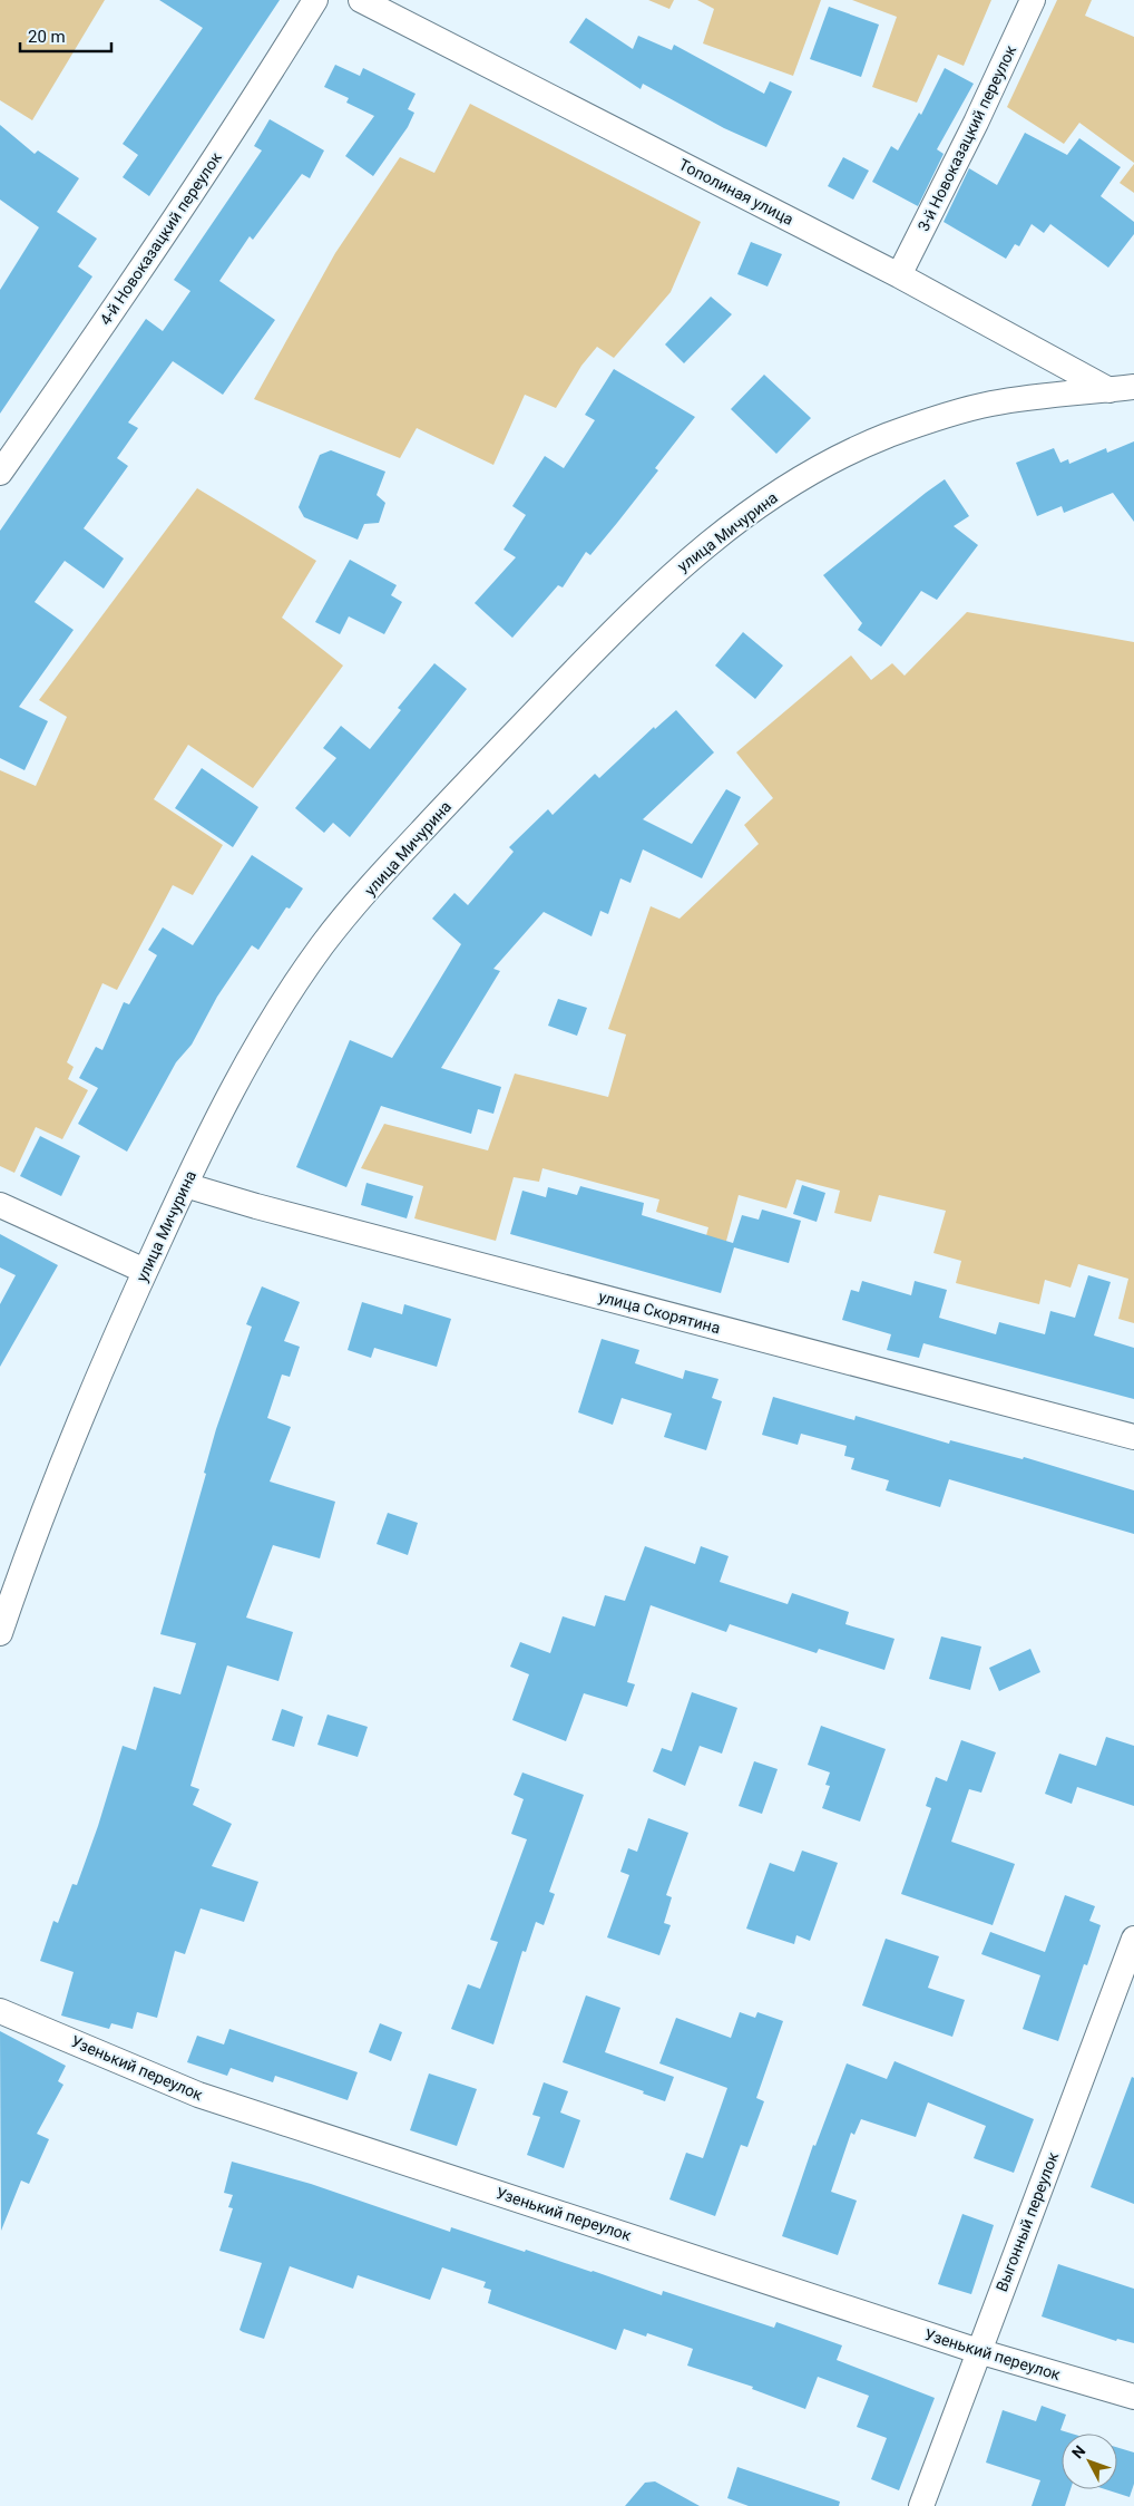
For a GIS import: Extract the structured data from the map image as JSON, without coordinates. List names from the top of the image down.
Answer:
{
  "streets": {
    "street": [
      "3-й Новоказацкий переулок",
      "Тополиная улица",
      "4-й Новоказацкий переулок",
      "улица Мичурина",
      "улица Скорятина",
      "Узенький переулок",
      "Выгонный переулок"
    ]
  },
  "crossings": [
    ["3-й Новоказацкий переулок", "Тополиная улица"],
    ["Тополиная улица", "улица Мичурина"],
    ["улица Мичурина", "улица Скорятина"],
    ["Узенький переулок", "Выгонный переулок"]
  ],
  "scale_bar": "20 m",
  "north": "top left"
}
